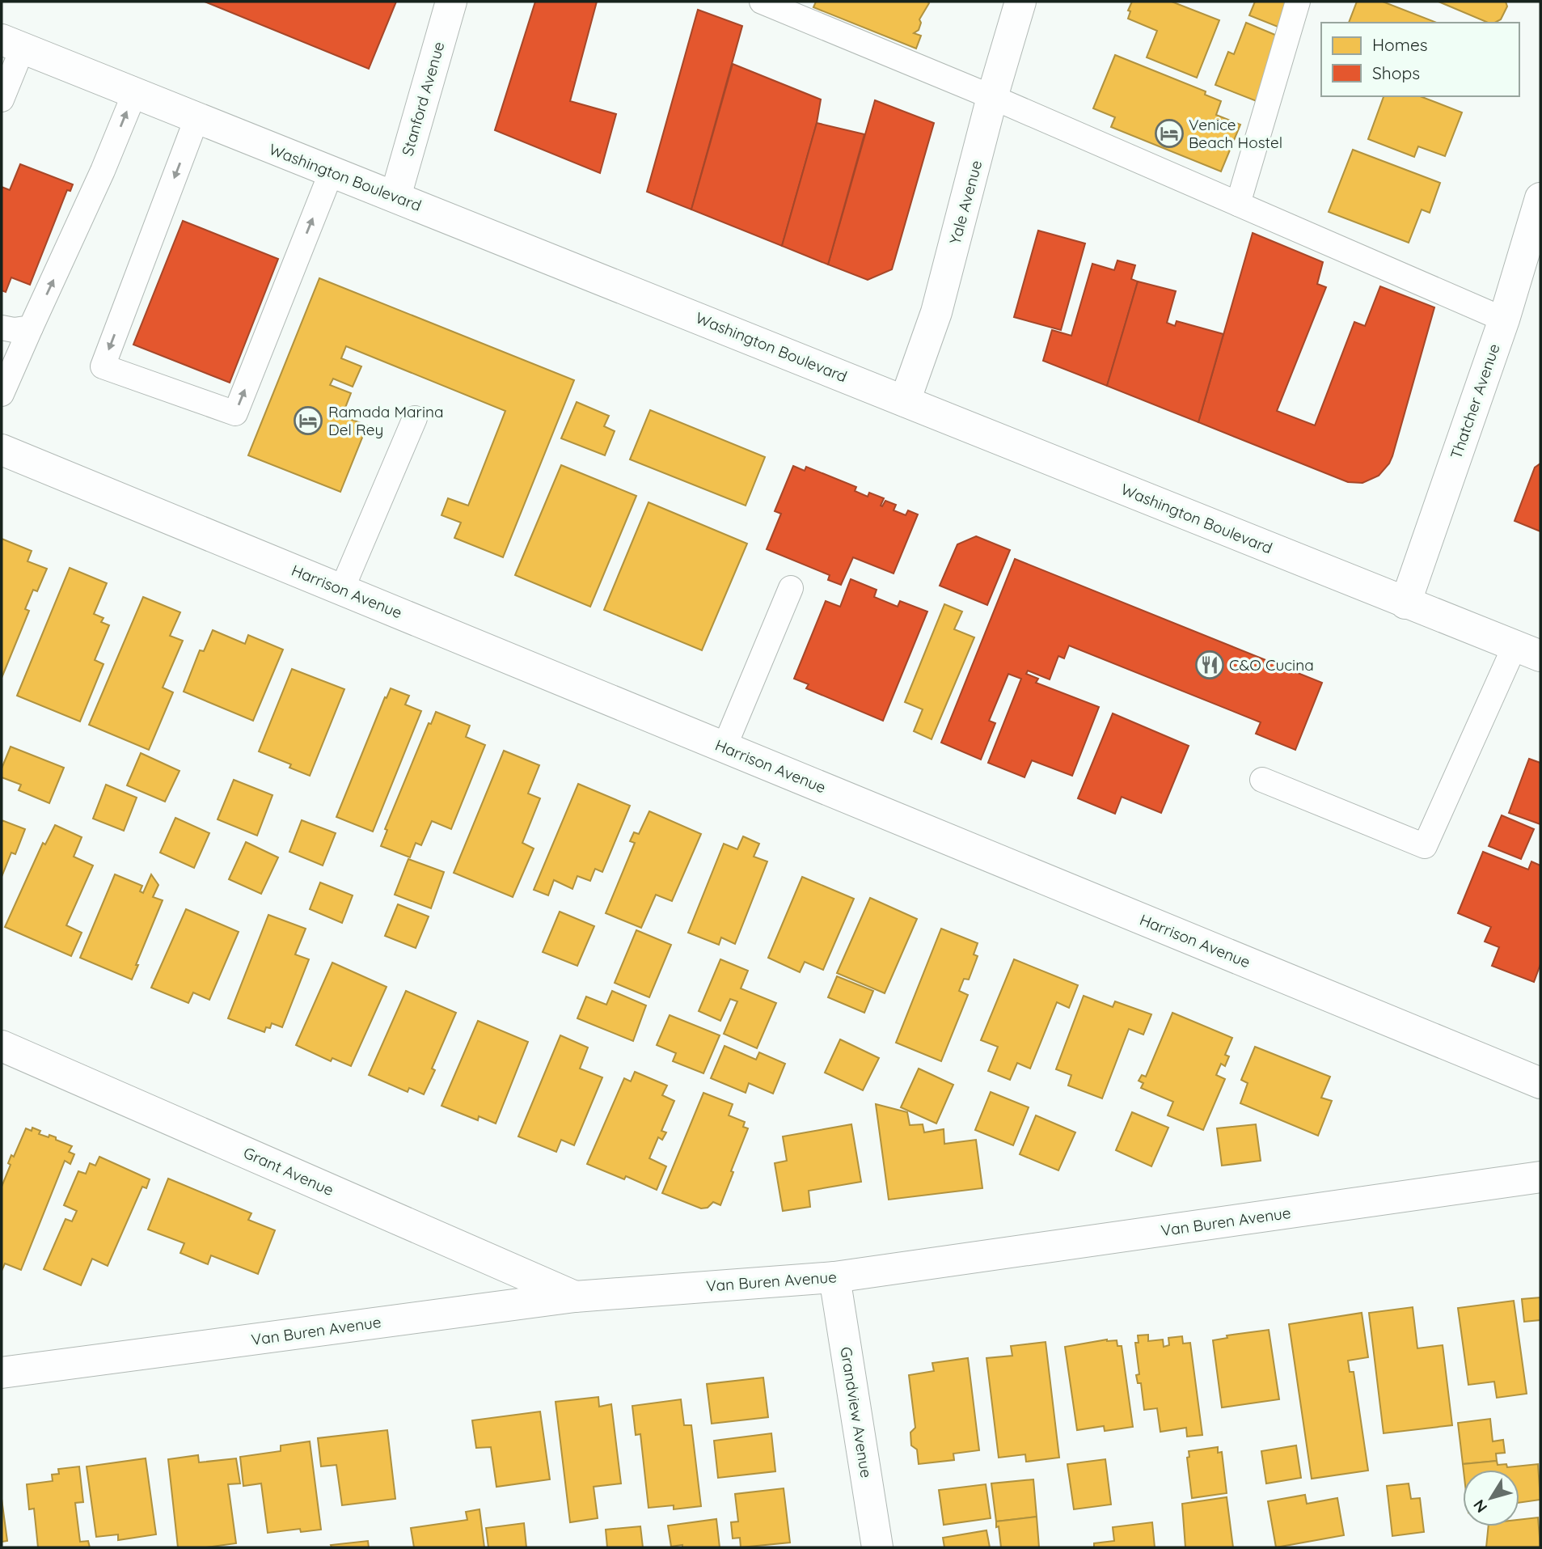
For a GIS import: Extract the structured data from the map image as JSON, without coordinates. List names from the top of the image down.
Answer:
{
  "streets": {
    "street": [
      "Stanford Avenue",
      "Washington Boulevard",
      "Yale Avenue",
      "Thatcher Avenue",
      "Harrison Avenue",
      "Grant Avenue",
      "Van Buren Avenue",
      "Grandview Avenue"
    ]
  },
  "crossings": [
    ["Stanford Avenue", "Washington Boulevard"],
    ["Washington Boulevard", "Yale Avenue"],
    ["Washington Boulevard", "Thatcher Avenue"],
    ["Grant Avenue", "Van Buren Avenue"],
    ["Van Buren Avenue", "Grandview Avenue"]
  ],
  "places": {
    "hotel": ["Venice Beach Hostel", "Ramada Marina Del Rey"],
    "restaurant": ["C&O Cucina"]
  },
  "legend": ["Homes", "Shops"],
  "north": "bottom left"
}
